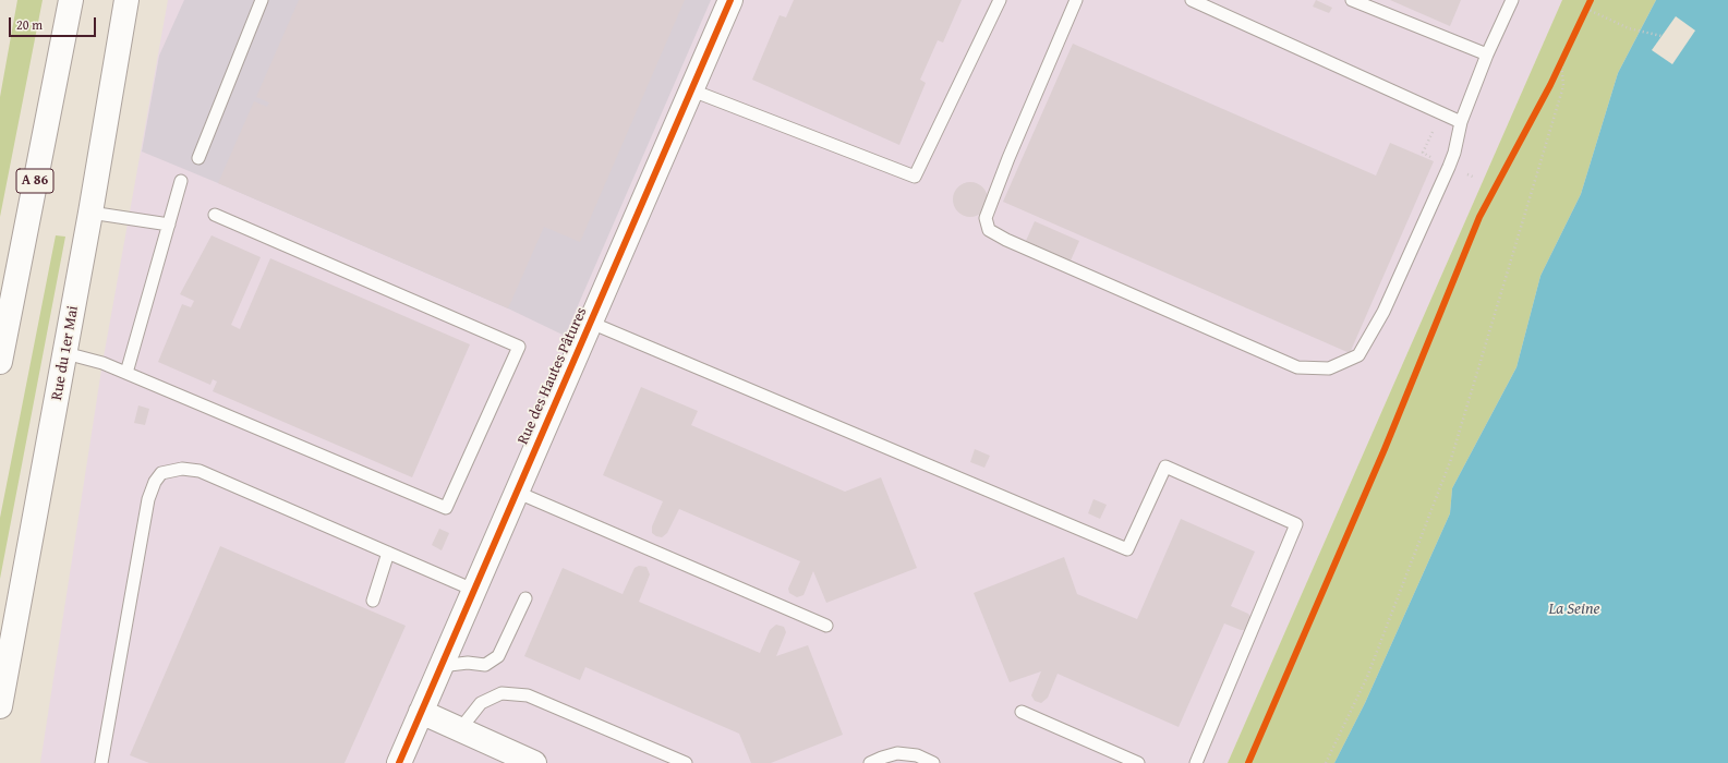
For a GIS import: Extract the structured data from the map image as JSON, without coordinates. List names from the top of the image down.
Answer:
{
  "streets": {
    "main road": ["A 86", "Rue du 1er Mai", "Rue des Hautes Pâtures"]
  },
  "water": ["La Seine"],
  "scale_bar": "20 m"
}
